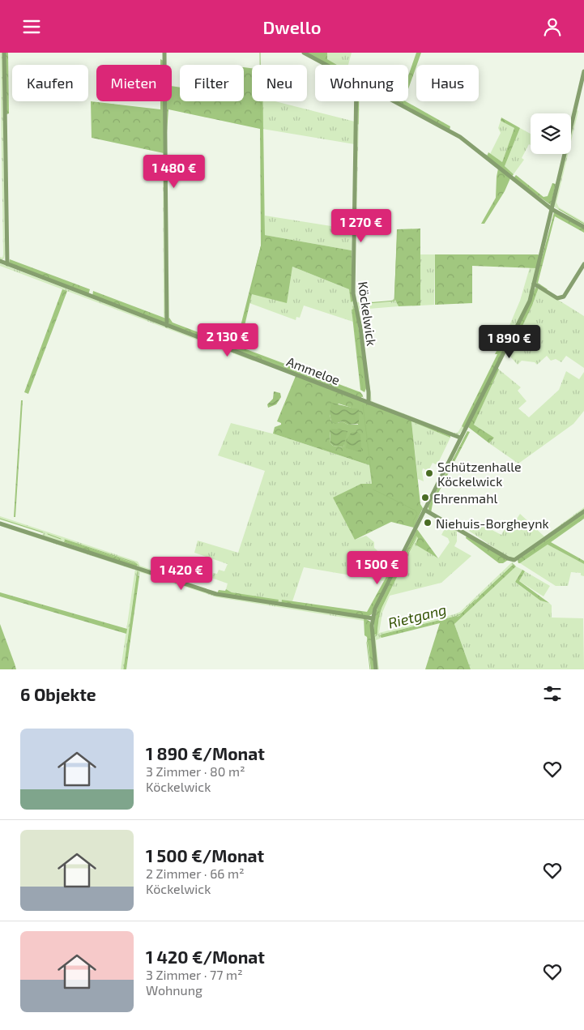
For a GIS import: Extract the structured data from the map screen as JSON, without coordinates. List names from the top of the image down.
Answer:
{
  "streets": {
    "street": ["Köckelwick", "Ammeloe"]
  },
  "crossings": [
    ["Köckelwick", "Ammeloe"]
  ],
  "water": ["Rietgang"],
  "places": ["Schützenhalle Köckelwick", "Ehrenmahl", "Niehuis-Borgheynk"],
  "page": {
    "header": "Dwello",
    "chip": [
      "Kaufen",
      "Mieten",
      "Filter",
      "Neu",
      "Wohnung",
      "Haus"
    ],
    "price": [
      "1 480 €",
      "1 270 €",
      "2 130 €",
      "1 890 €",
      "1 500 €",
      "1 420 €"
    ],
    "heading": "6 Objekte",
    "list": [
      {
        "name": "1 890 €/Monat",
        "note": "3 Zimmer · 80 m² · Köckelwick"
      },
      {
        "name": "1 500 €/Monat",
        "note": "2 Zimmer · 66 m² · Köckelwick"
      },
      {
        "name": "1 420 €/Monat",
        "note": "3 Zimmer · 77 m² · Wohnung"
      }
    ]
  }
}
